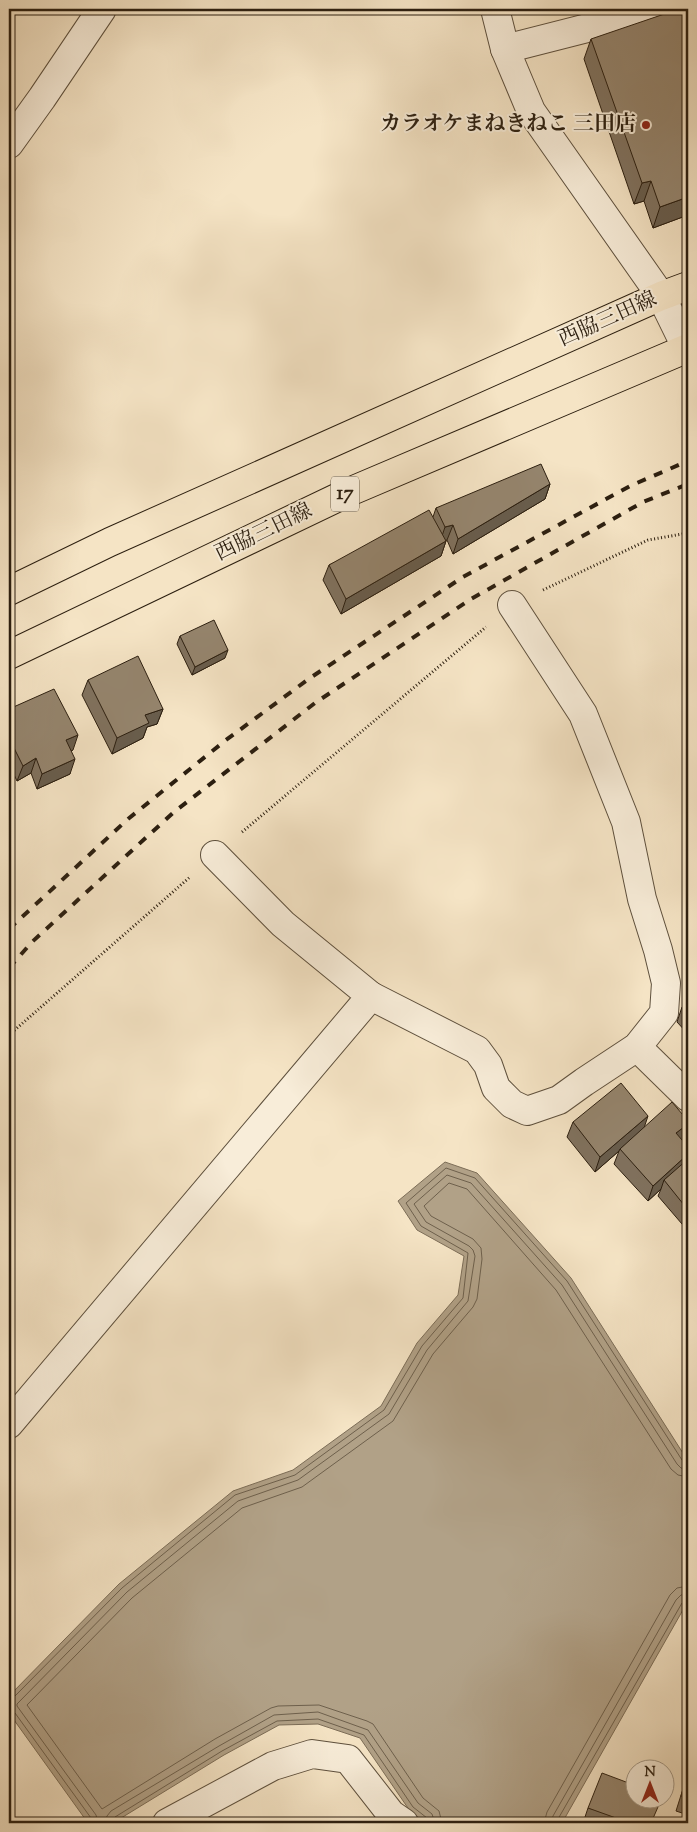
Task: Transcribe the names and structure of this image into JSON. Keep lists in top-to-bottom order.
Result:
{
  "streets": {
    "main road": ["西脇三田線", "17"]
  },
  "places": ["カラオケまねきねこ 三田店"],
  "north": "top"
}
